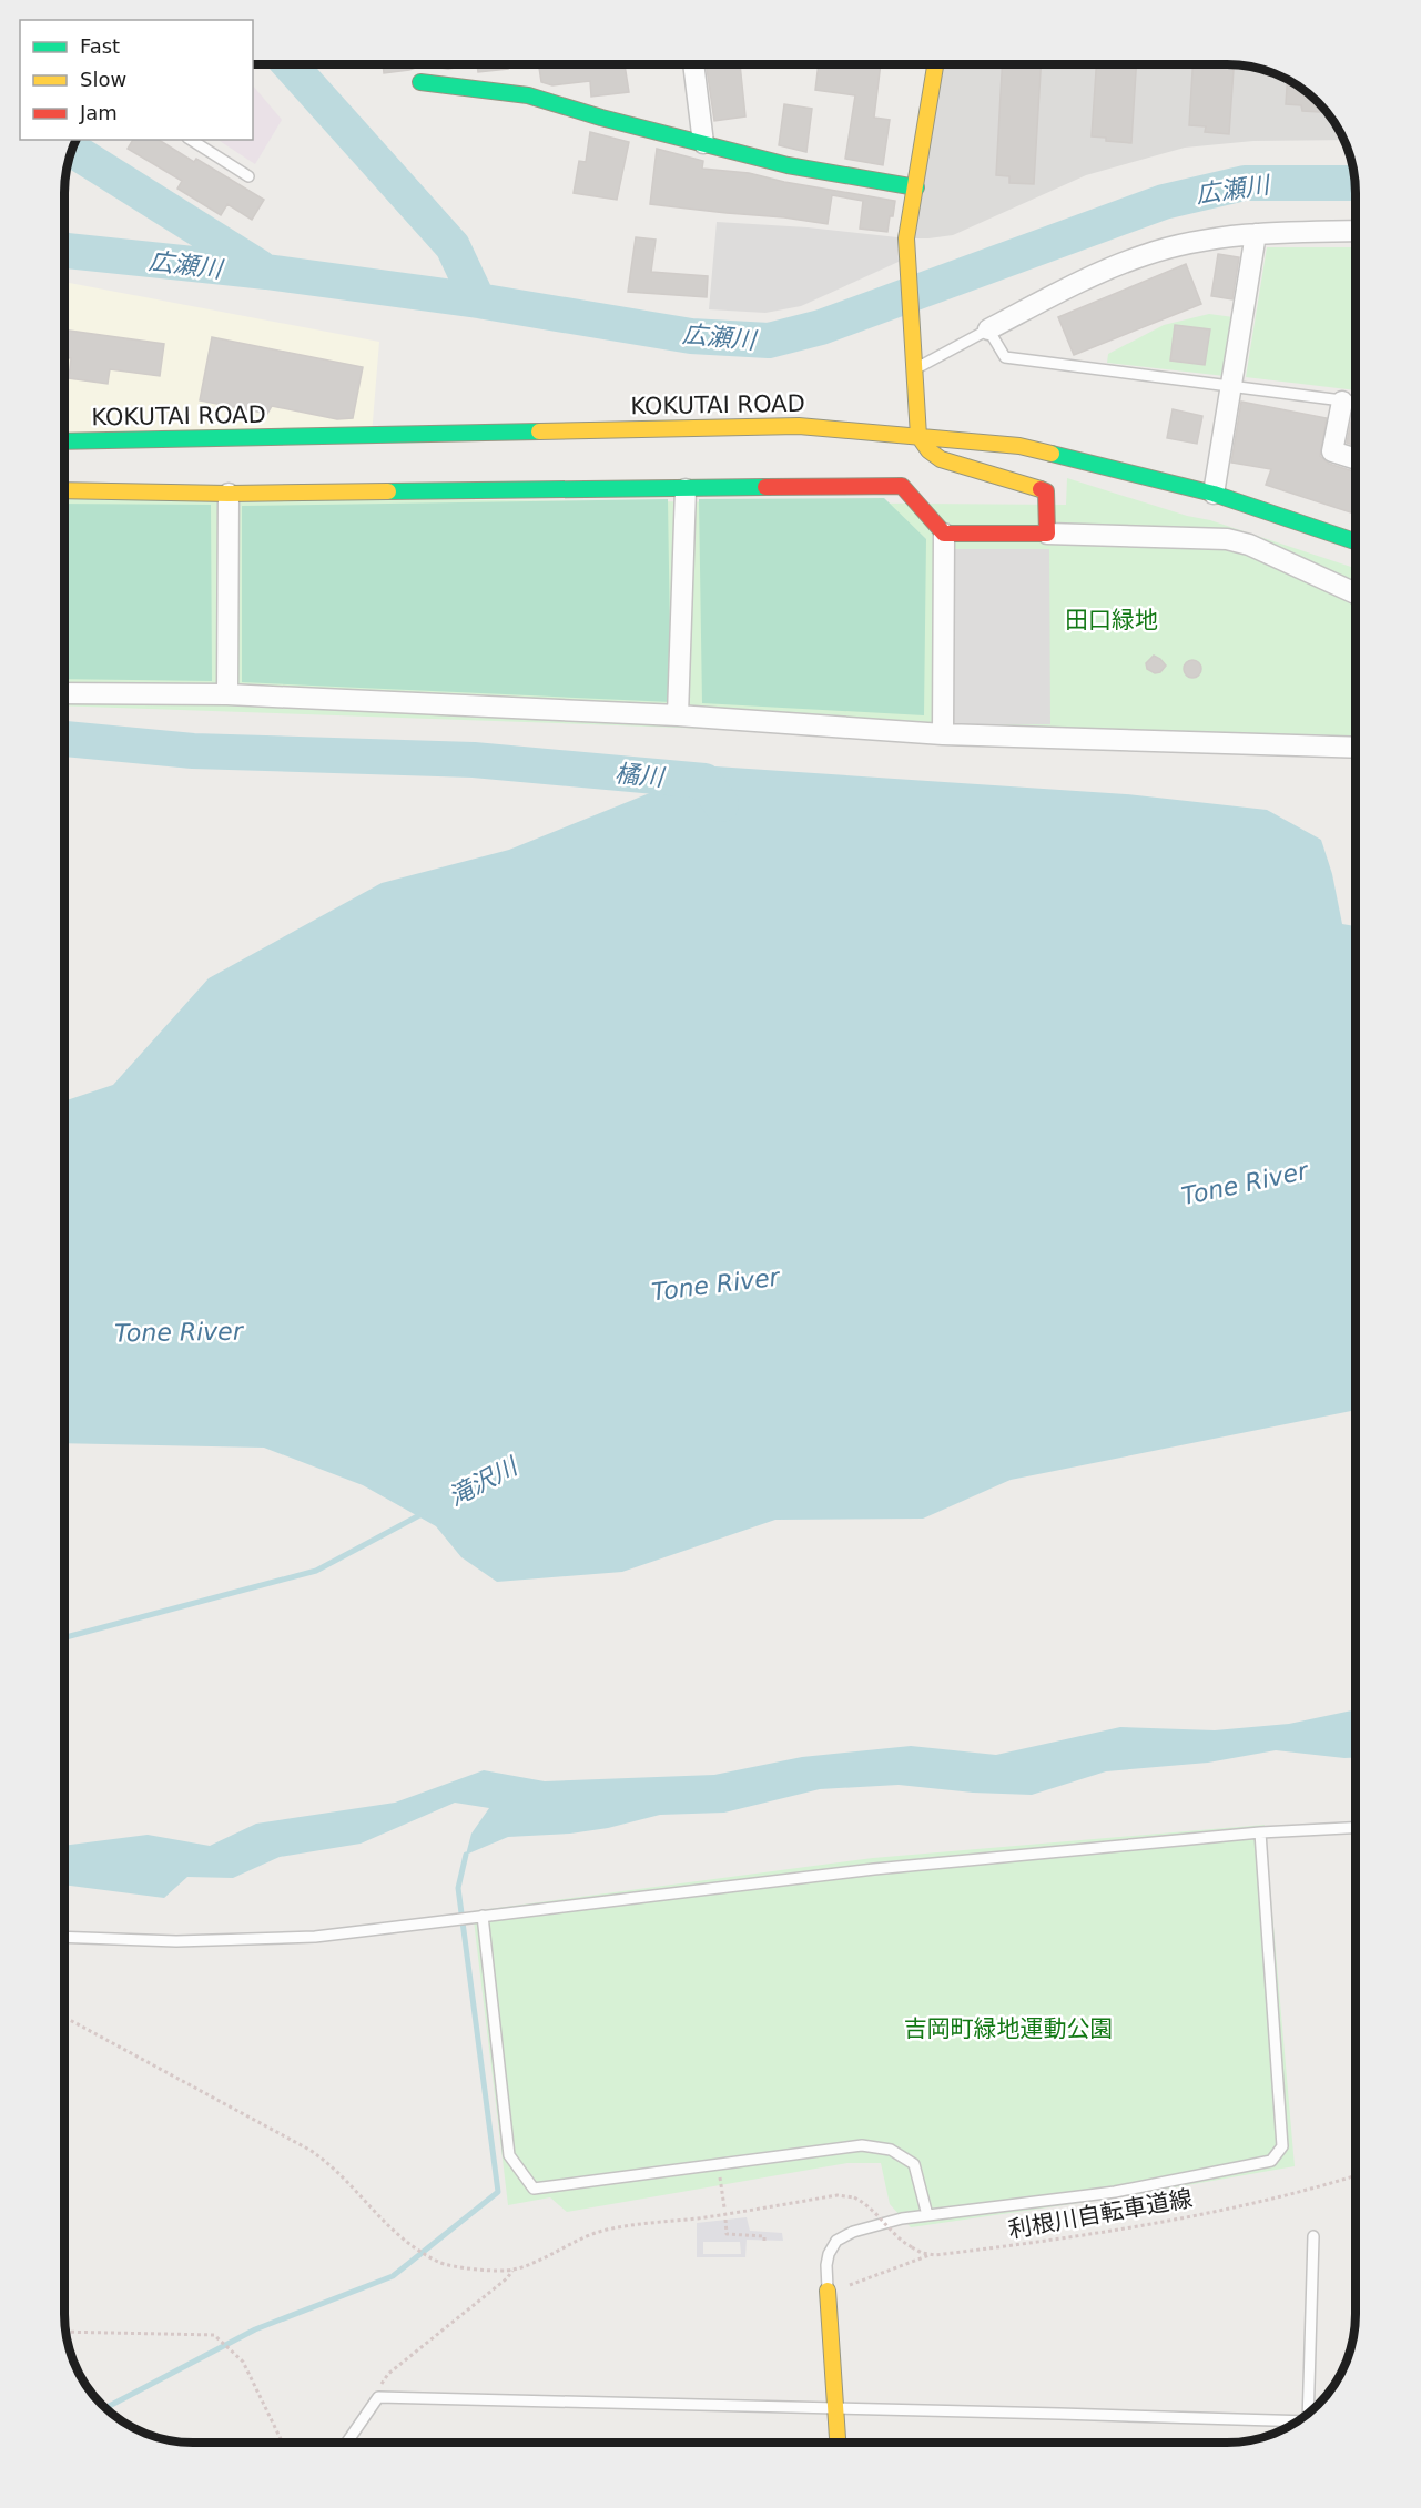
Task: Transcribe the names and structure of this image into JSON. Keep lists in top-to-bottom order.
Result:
{
  "streets": {
    "street": ["KOKUTAI ROAD"],
    "path": ["利根川自転車道線"]
  },
  "water": [
    "広瀬川",
    "橘川",
    "Tone River",
    "滝沢川"
  ],
  "parks": ["田口緑地", "吉岡町緑地運動公園"],
  "legend": ["Fast", "Slow", "Jam"]
}
